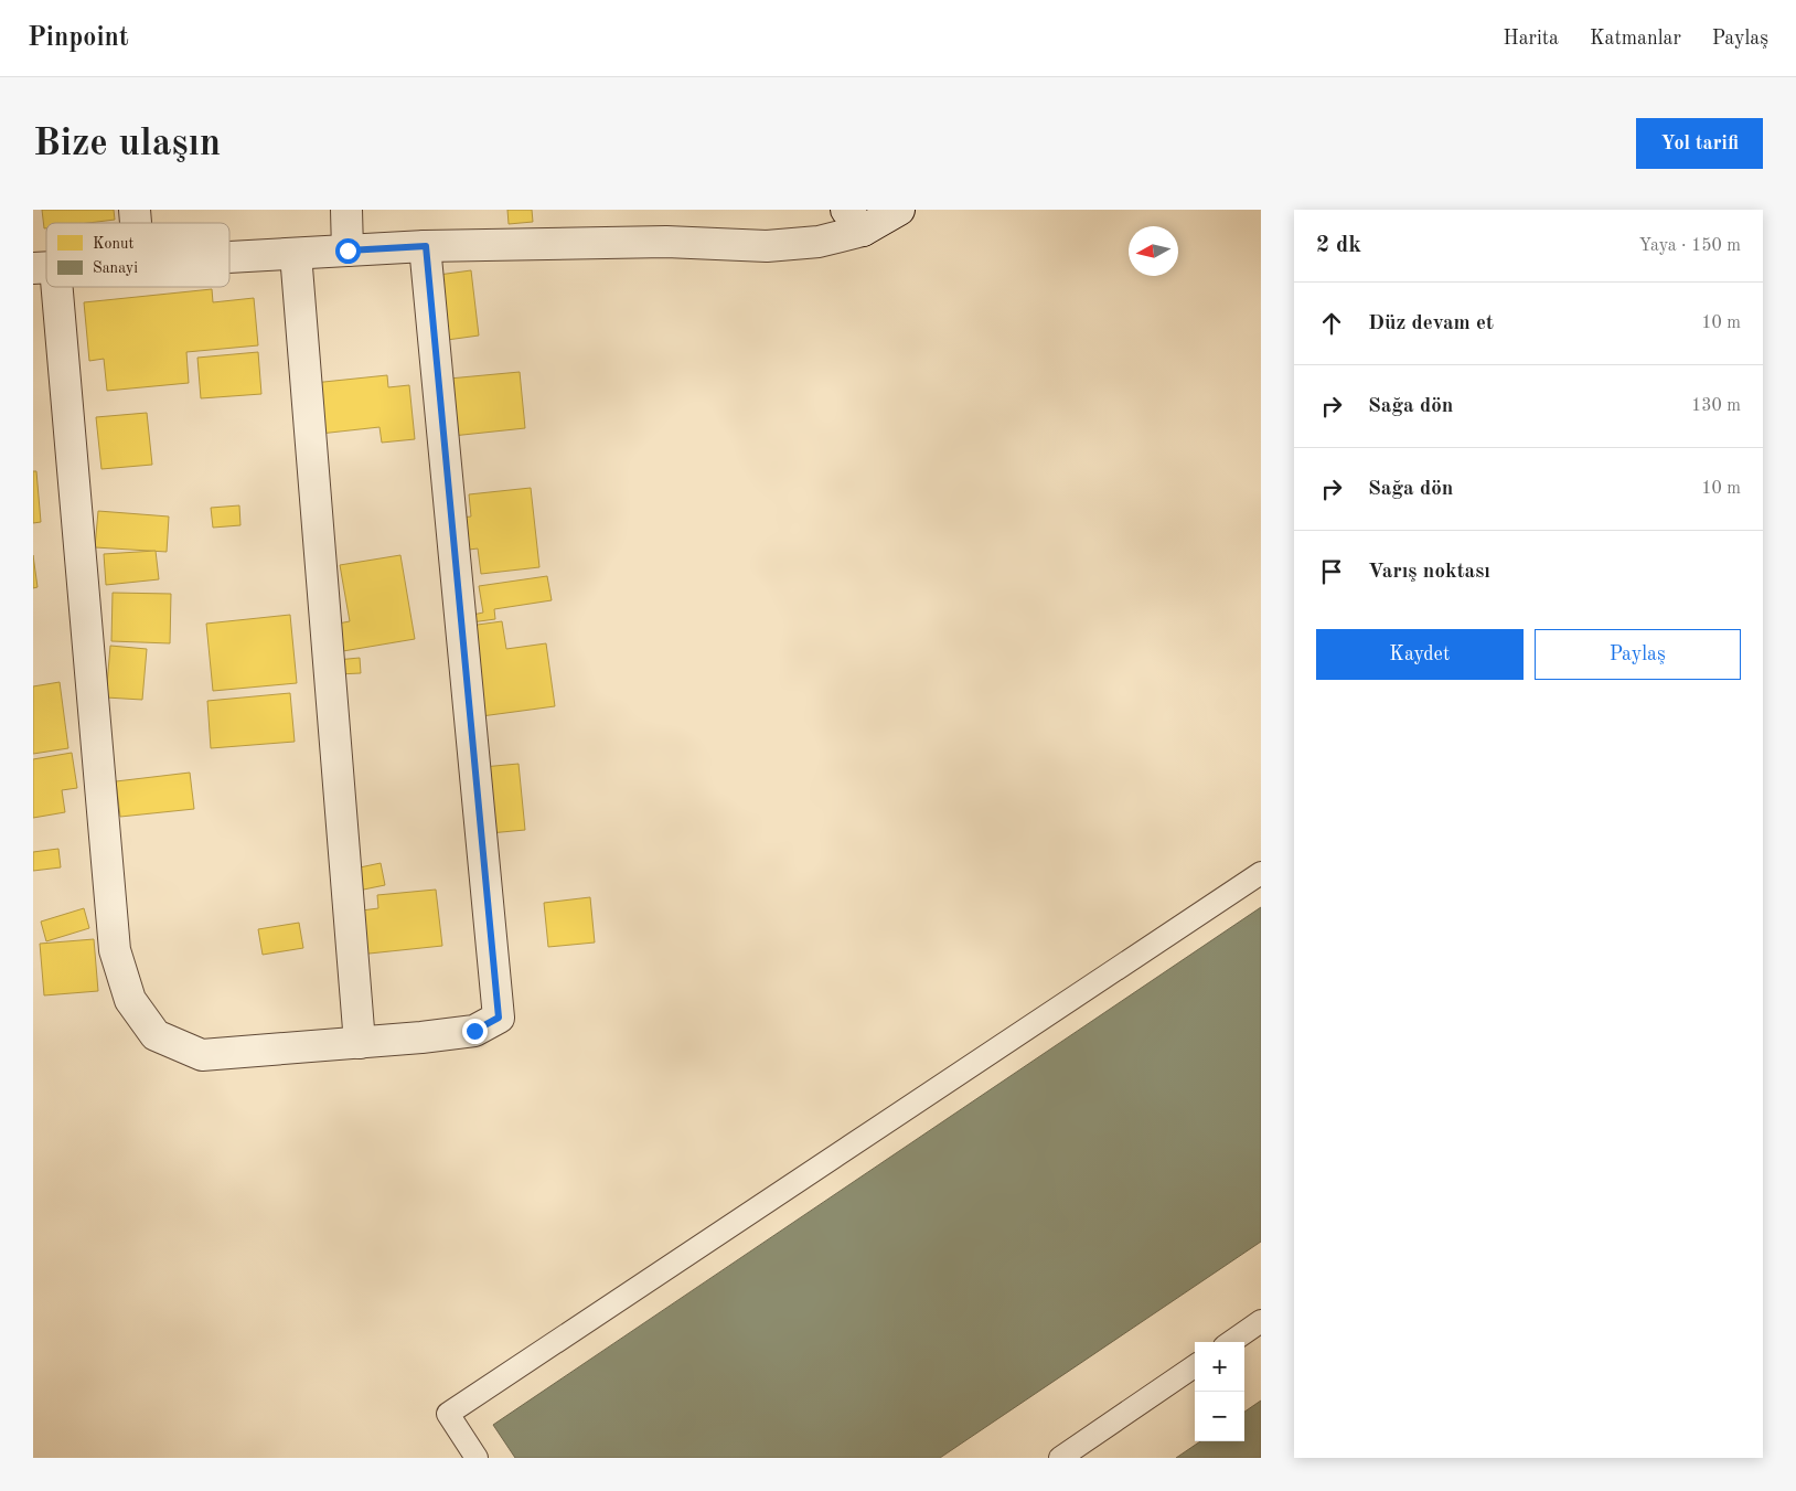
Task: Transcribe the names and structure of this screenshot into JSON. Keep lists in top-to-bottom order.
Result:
{
  "legend": ["Konut", "Sanayi"],
  "north": "left",
  "page": {
    "header": "Pinpoint",
    "nav": ["Harita", "Katmanlar", "Paylaş"],
    "buttons": [
      "Yol tarifi",
      ["Kaydet", "Paylaş"]
    ],
    "title": "Bize ulaşın",
    "heading": ["2 dk", "Yaya · 150 m"],
    "list": [
      ["Düz devam et", "10 m"],
      ["Sağa dön", "130 m"],
      ["Sağa dön", "10 m"],
      "Varış noktası"
    ],
    "map_buttons": ["+", "−"]
  }
}
